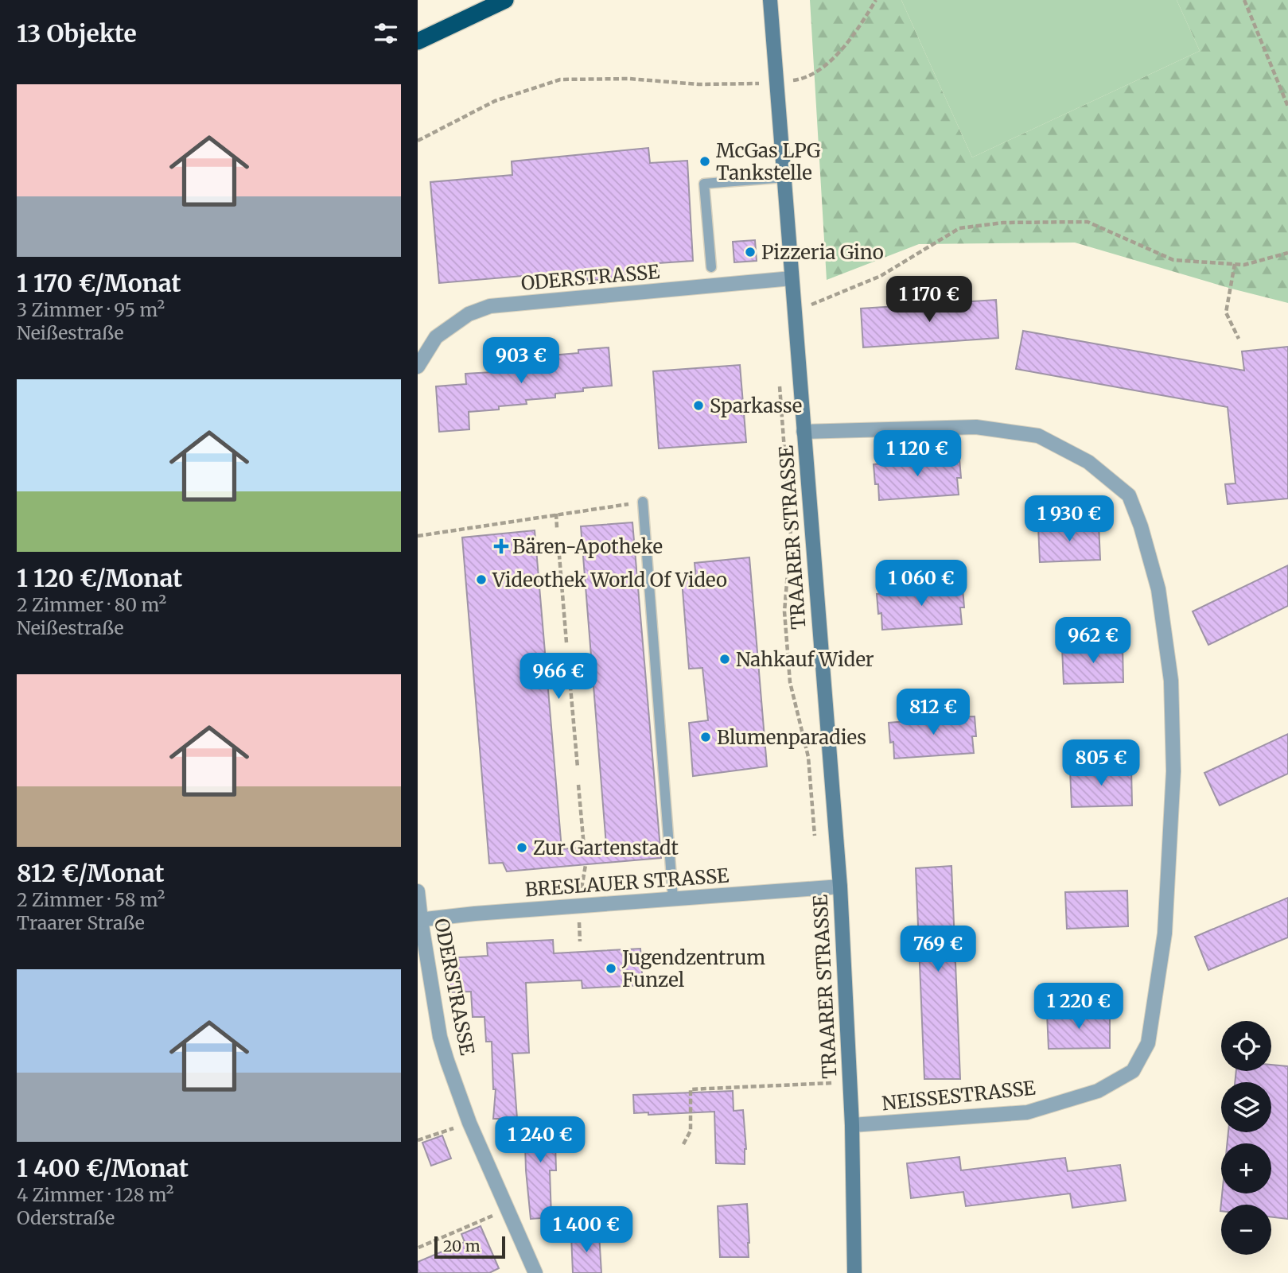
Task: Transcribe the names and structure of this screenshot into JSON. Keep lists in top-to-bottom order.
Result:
{
  "streets": {
    "street": [
      "ODERSTRASSE",
      "TRAARER STRASSE",
      "BRESLAUER STRASSE",
      "NEISSESTRASSE"
    ]
  },
  "crossings": [
    ["ODERSTRASSE", "TRAARER STRASSE"],
    ["ODERSTRASSE", "BRESLAUER STRASSE"],
    ["TRAARER STRASSE", "BRESLAUER STRASSE"],
    ["TRAARER STRASSE", "NEISSESTRASSE"]
  ],
  "places": {
    "other": [
      "McGas LPG Tankstelle",
      "Pizzeria Gino",
      "Sparkasse",
      "Videothek World Of Video",
      "Nahkauf Wider",
      "Blumenparadies",
      "Zur Gartenstadt",
      "Jugendzentrum Funzel"
    ],
    "health": ["Bären-Apotheke"]
  },
  "scale_bar": "20 m",
  "page": {
    "heading": "13 Objekte",
    "list": [
      {
        "name": "1 170 €/Monat",
        "note": "3 Zimmer · 95 m² · Neißestraße"
      },
      {
        "name": "1 120 €/Monat",
        "note": "2 Zimmer · 80 m² · Neißestraße"
      },
      {
        "name": "812 €/Monat",
        "note": "2 Zimmer · 58 m² · Traarer Straße"
      },
      {
        "name": "1 400 €/Monat",
        "note": "4 Zimmer · 128 m² · Oderstraße"
      }
    ],
    "price": [
      "1 170 €",
      "903 €",
      "1 120 €",
      "1 930 €",
      "1 060 €",
      "962 €",
      "966 €",
      "812 €",
      "805 €",
      "769 €",
      "1 220 €",
      "1 240 €",
      "1 400 €"
    ],
    "map_buttons": ["+", "−"],
    "scale": "20 m"
  }
}
